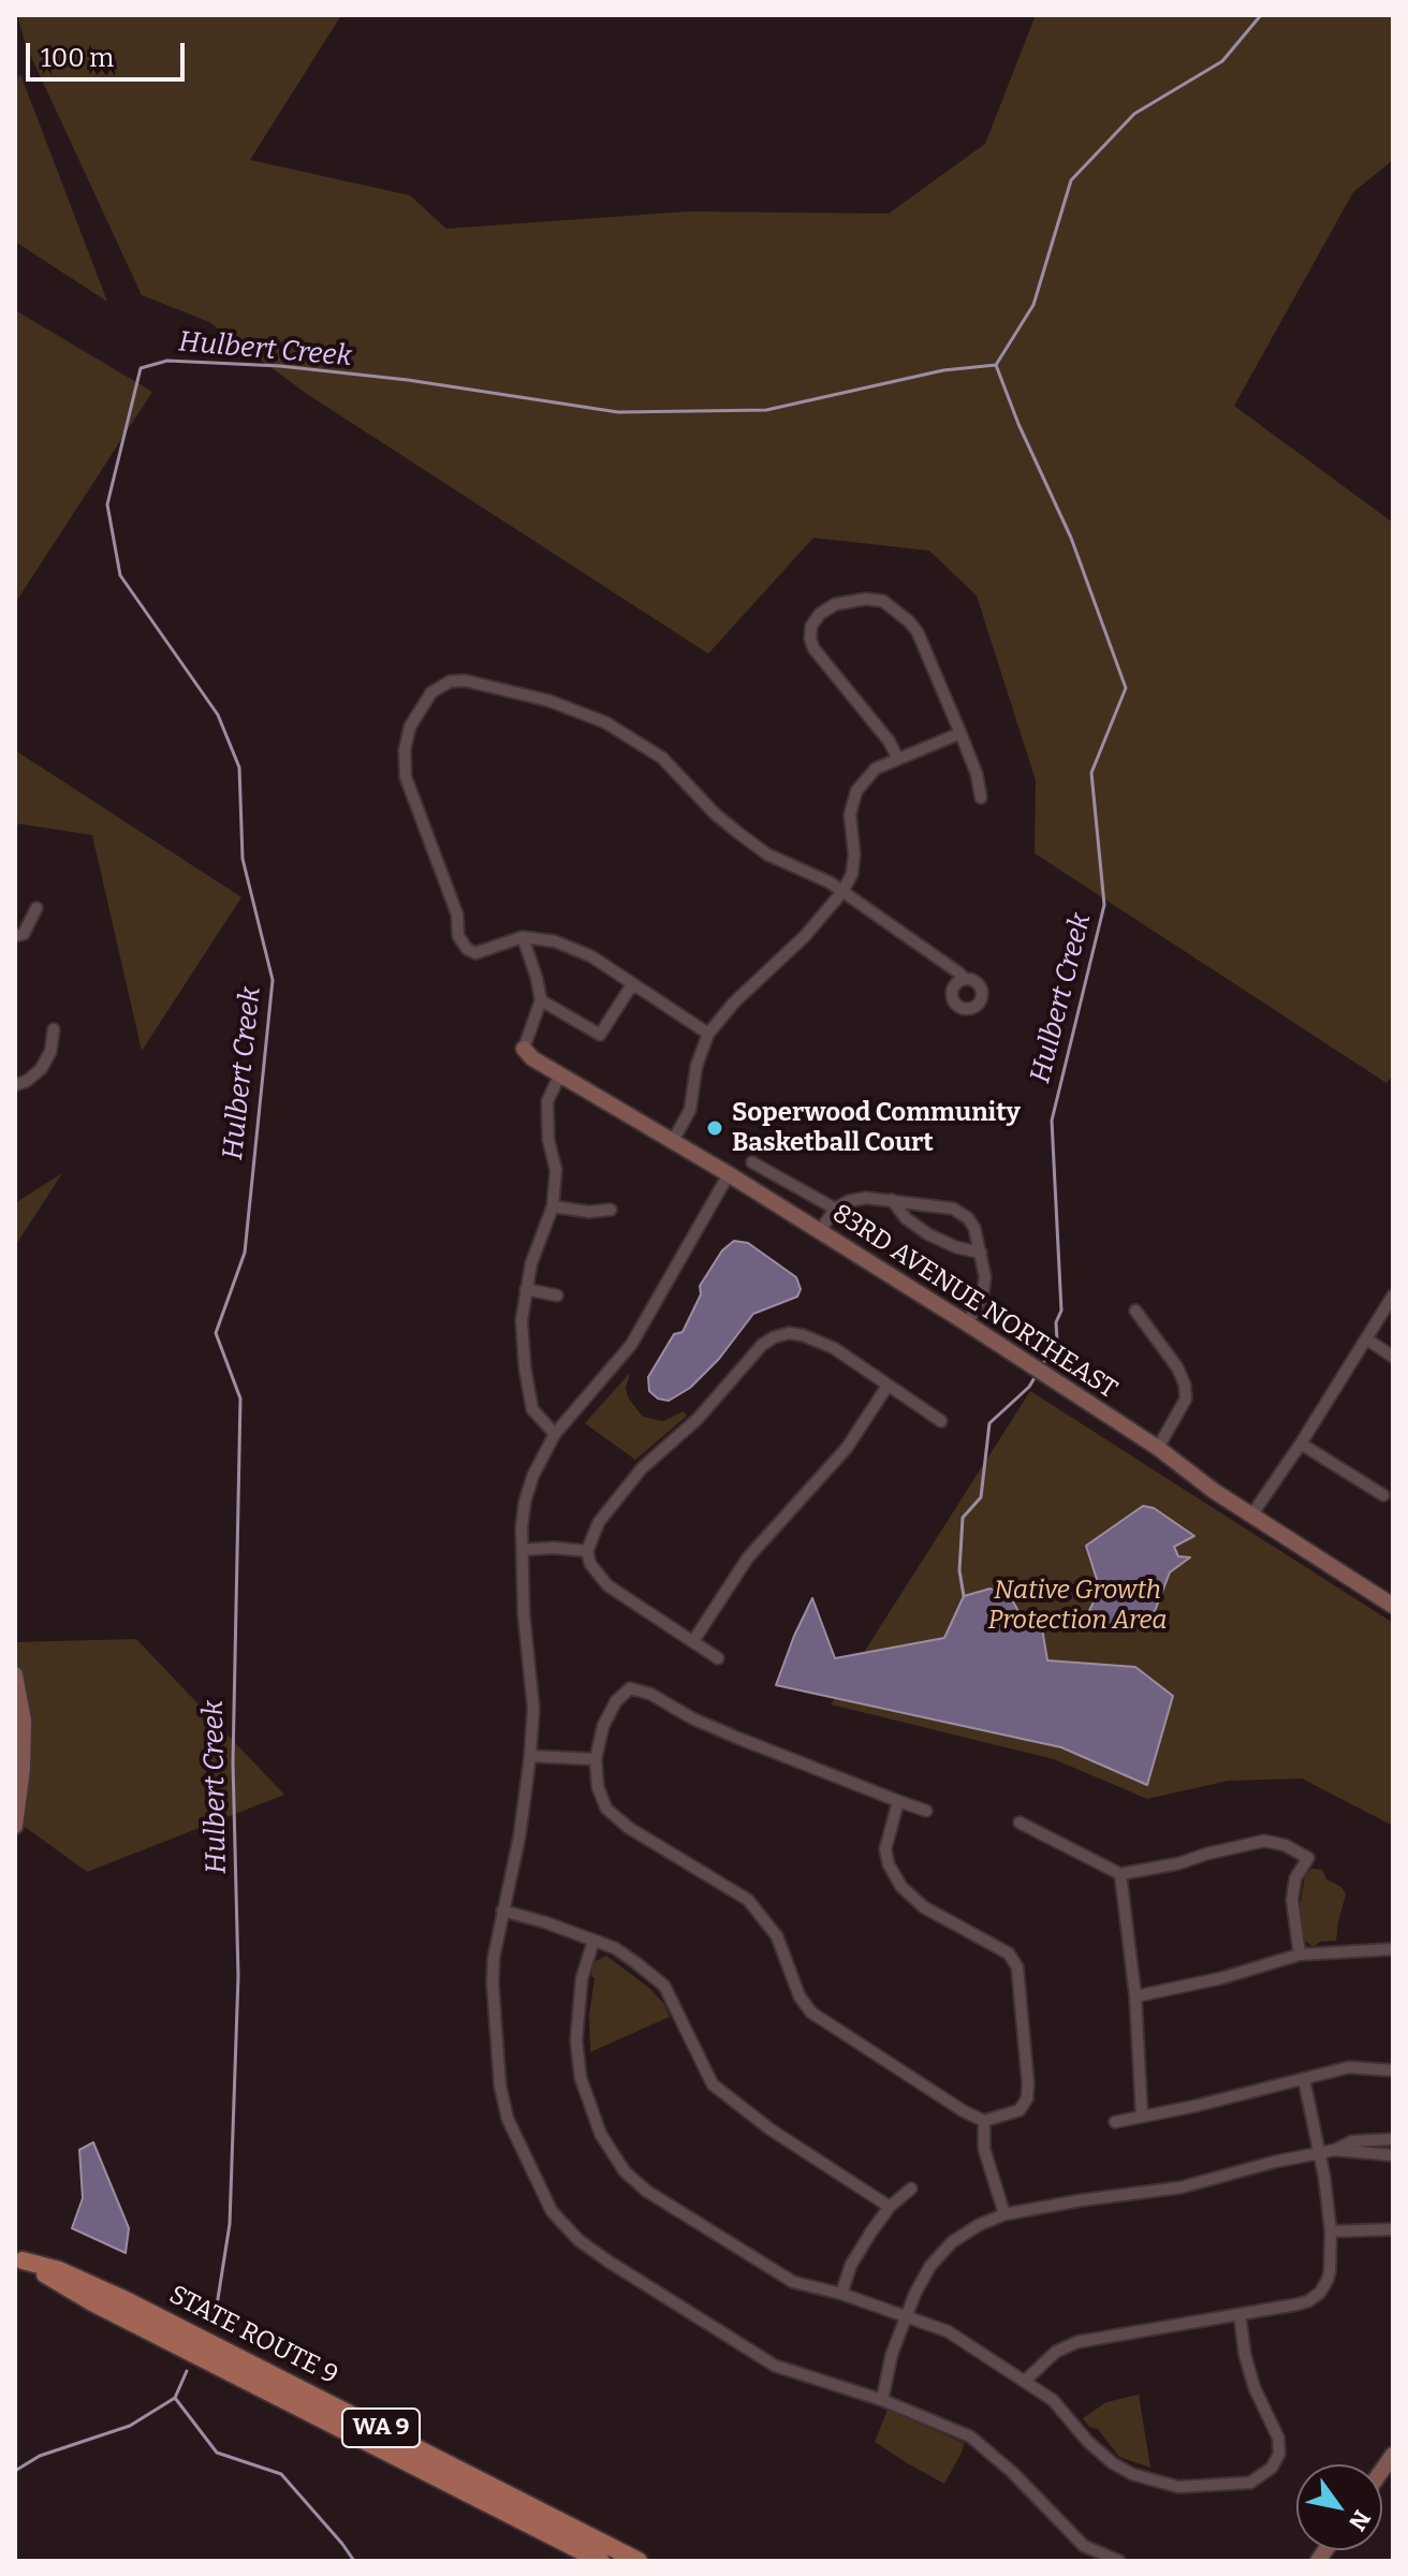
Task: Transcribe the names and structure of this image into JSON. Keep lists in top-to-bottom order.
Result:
{
  "streets": {
    "main road": ["STATE ROUTE 9", "WA 9"],
    "street": ["83RD AVENUE NORTHEAST"]
  },
  "water": ["Hulbert Creek"],
  "parks": ["Native Growth Protection Area"],
  "places": ["Soperwood Community Basketball Court"],
  "scale_bar": "100 m",
  "north": "bottom right"
}
